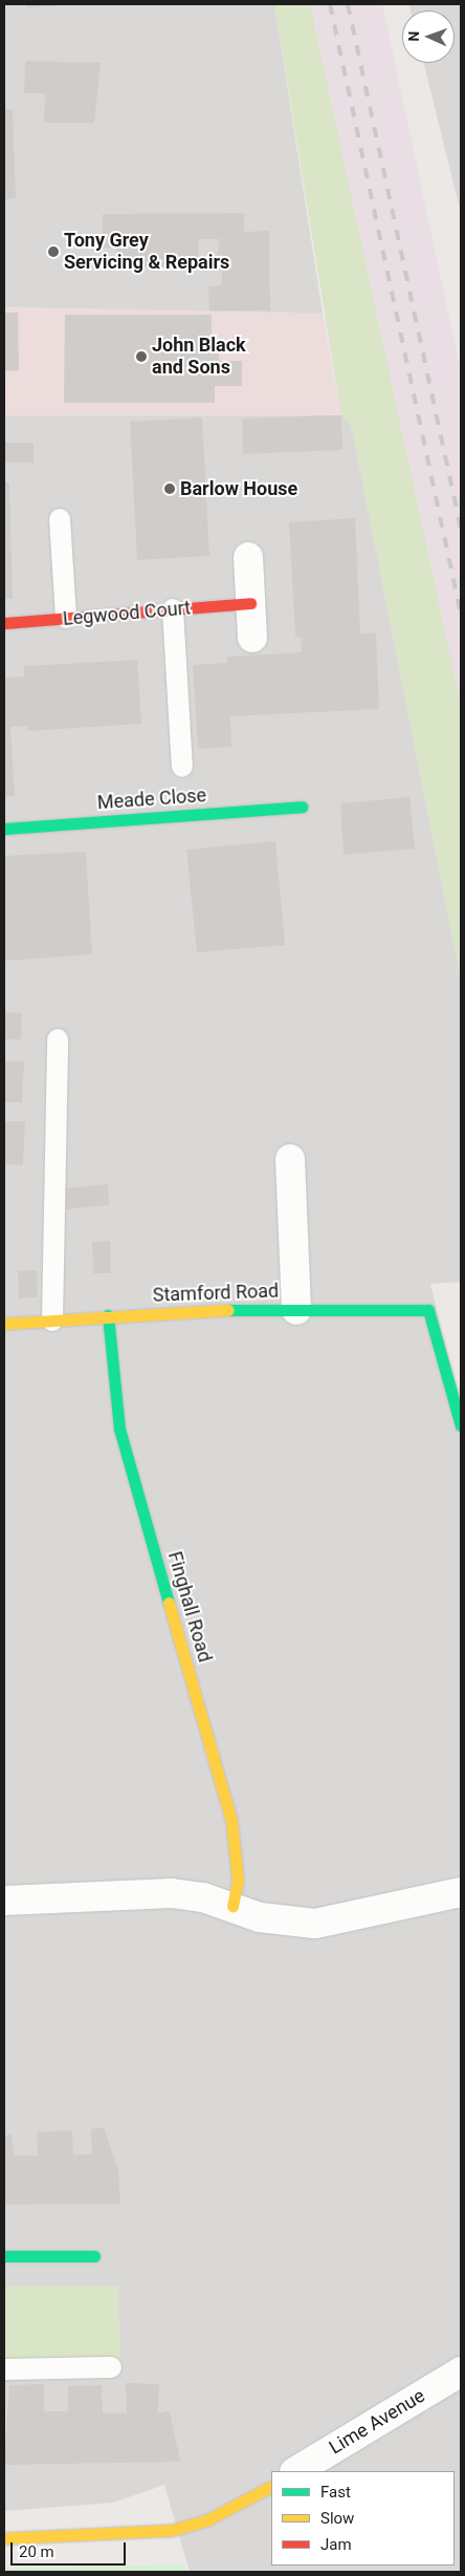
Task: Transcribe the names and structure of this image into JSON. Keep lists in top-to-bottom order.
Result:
{
  "streets": {
    "street": [
      "Legwood Court",
      "Meade Close",
      "Stamford Road",
      "Finghall Road",
      "Lime Avenue"
    ]
  },
  "crossings": [
    ["Stamford Road", "Finghall Road"]
  ],
  "places": ["Tony Grey Servicing & Repairs", "John Black and Sons", "Barlow House"],
  "legend": ["Fast", "Slow", "Jam"],
  "scale_bar": "20 m",
  "north": "left"
}
